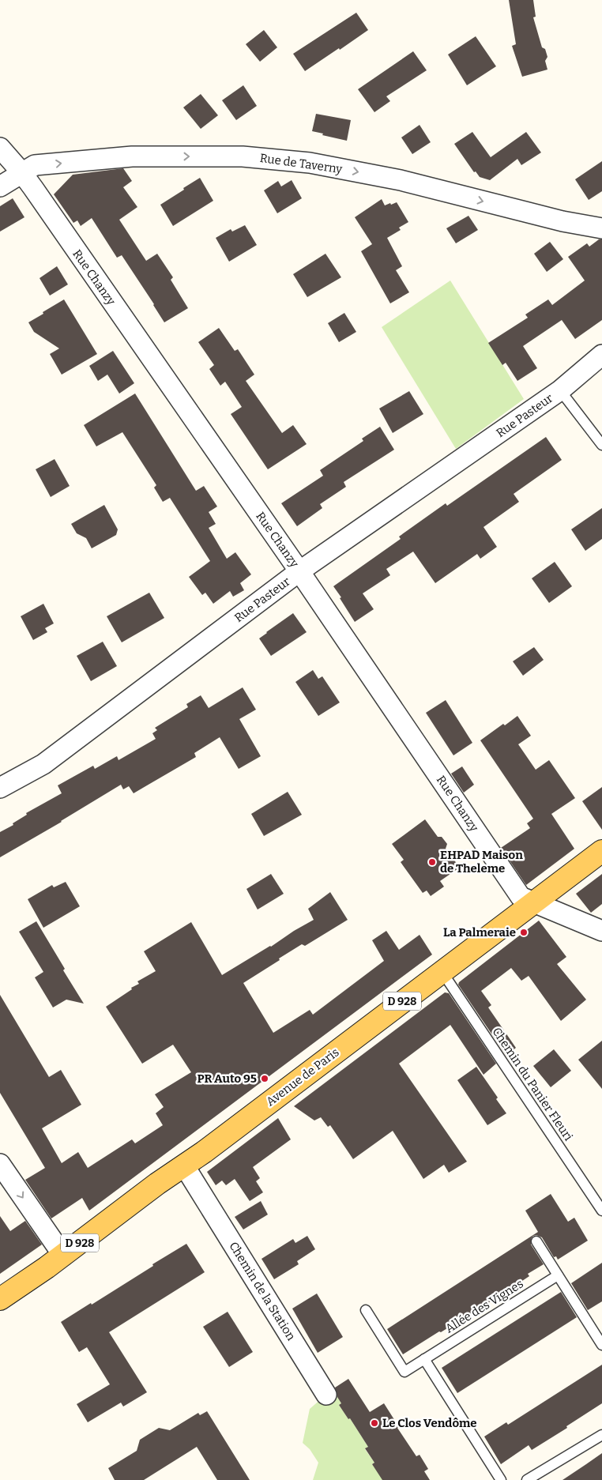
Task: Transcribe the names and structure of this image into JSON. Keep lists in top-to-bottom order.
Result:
{
  "streets": {
    "main road": ["D 928", "Avenue de Paris"],
    "street": [
      "Rue de Taverny",
      "Rue Chanzy",
      "Rue Pasteur",
      "Chemin de la Station"
    ],
    "lane": ["Chemin du Panier Fleuri", "Allée des Vignes"]
  },
  "crossings": [
    ["Rue de Taverny", "Rue Chanzy"],
    ["Rue Chanzy", "Rue Pasteur"],
    ["Rue Chanzy", "Avenue de Paris"],
    ["Avenue de Paris", "Chemin du Panier Fleuri"],
    ["Avenue de Paris", "Chemin de la Station"]
  ],
  "one_way": ["Rue de Taverny"],
  "places": [
    "EHPAD Maison de Theleme",
    "La Palmeraie",
    "PR Auto 95",
    "Le Clos Vendôme"
  ]
}
